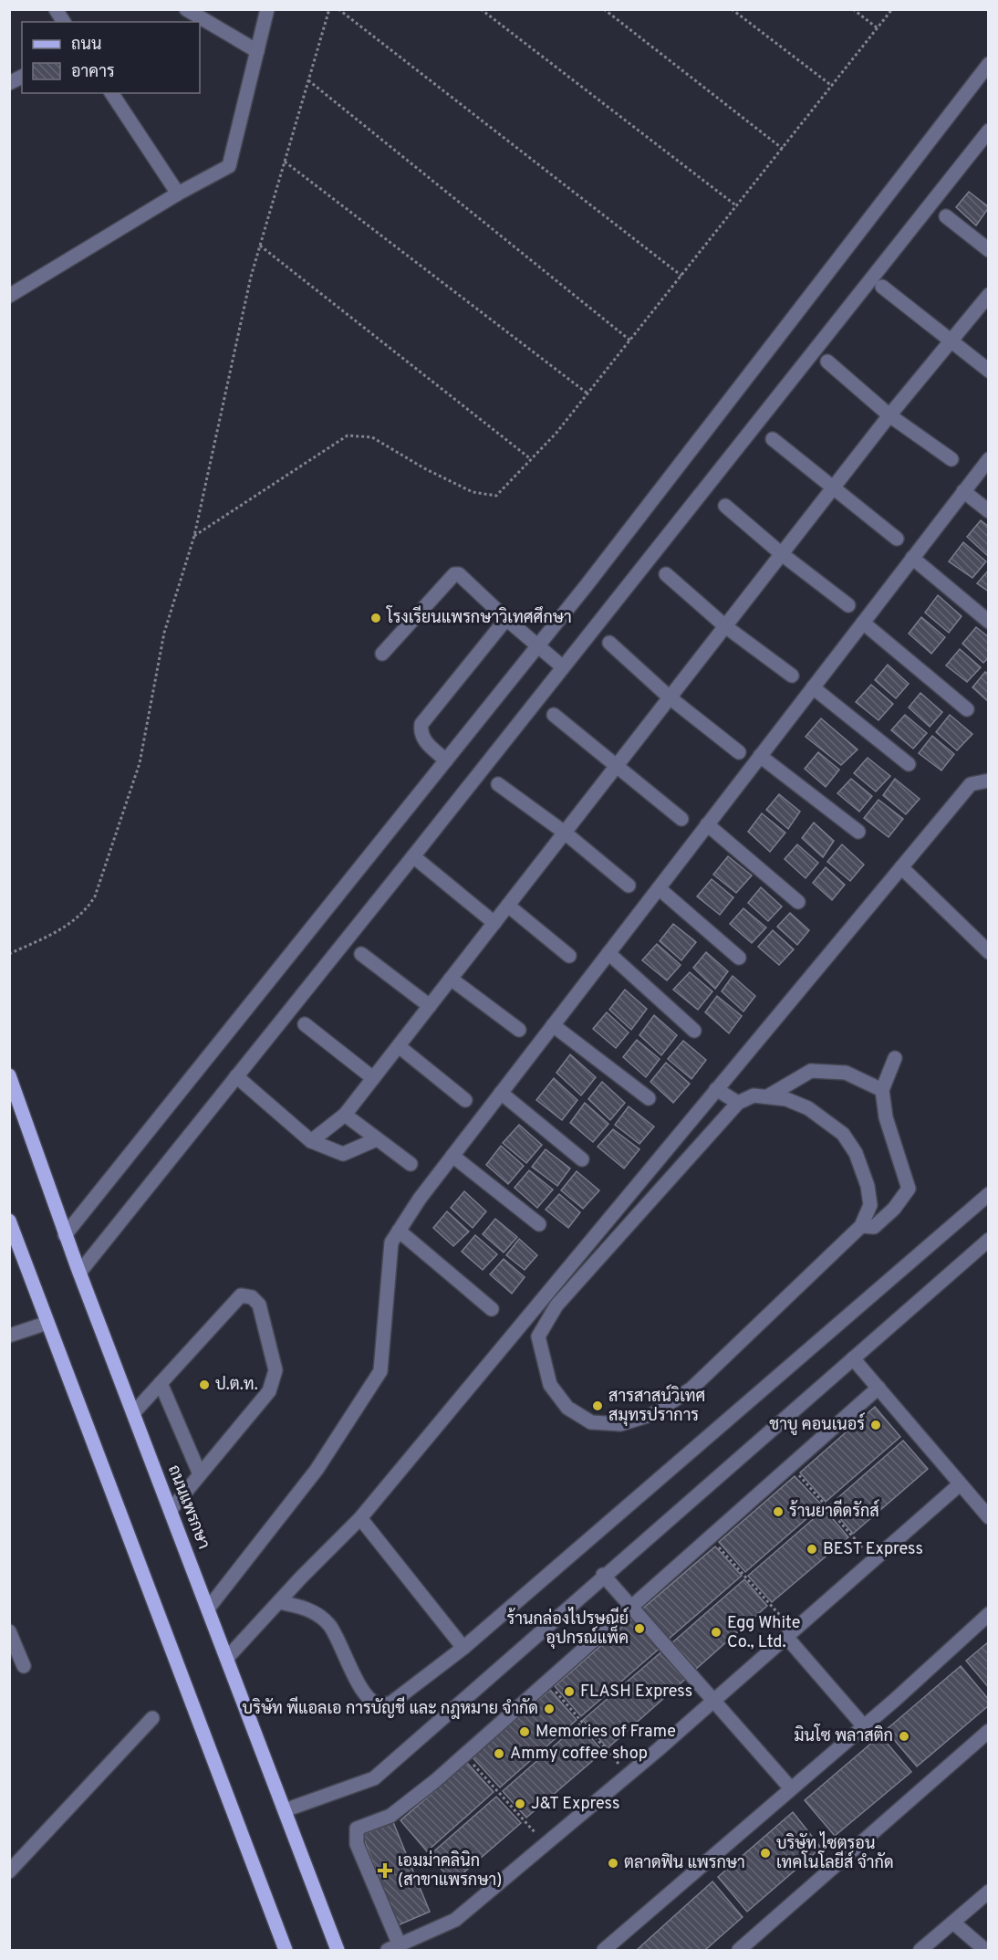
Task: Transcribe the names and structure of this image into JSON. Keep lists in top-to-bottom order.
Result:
{
  "streets": {
    "main road": ["ถนนแพรกษา"]
  },
  "places": {
    "other": [
      "โรงเรียนแพรกษาวิเทศศึกษา",
      "ป.ต.ท.",
      "สารสาสน์วิเทศ สมุทรปราการ",
      "ชาบู คอนเนอร์",
      "ร้านยาดีดรักส์",
      "BEST Express",
      "ร้านกล่องไปรษณีย์ อุปกรณ์แพ็ค",
      "Egg White Co., Ltd.",
      "FLASH Express",
      "บริษัท พีแอลเอ การบัญชี และ กฎหมาย จำกัด",
      "Memories of Frame",
      "มินโซ พลาสติก",
      "Ammy coffee shop",
      "J&T Express",
      "บริษัท ไซตรอน เทคโนโลยีส์ จำกัด",
      "ตลาดฟิน แพรกษา"
    ],
    "health": ["เอมม่าคลินิก (สาขาแพรกษา)"]
  },
  "legend": ["ถนน", "อาคาร"]
}
